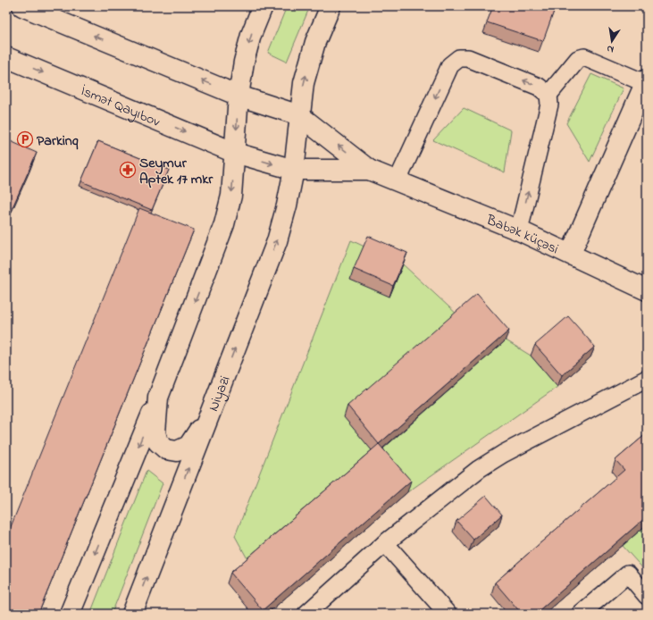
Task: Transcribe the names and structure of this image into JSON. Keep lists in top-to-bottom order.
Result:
{
  "streets": {
    "main road": ["İsmət Qayıbov", "Babək küçəsi", "Niyazi"]
  },
  "crossings": [
    ["İsmət Qayıbov", "Babək küçəsi"],
    ["İsmət Qayıbov", "Niyazi"]
  ],
  "places": {
    "parking": ["Parkinq"],
    "pharmacy": ["Seymur Aptek 17 mkr"]
  },
  "north": "bottom"
}
